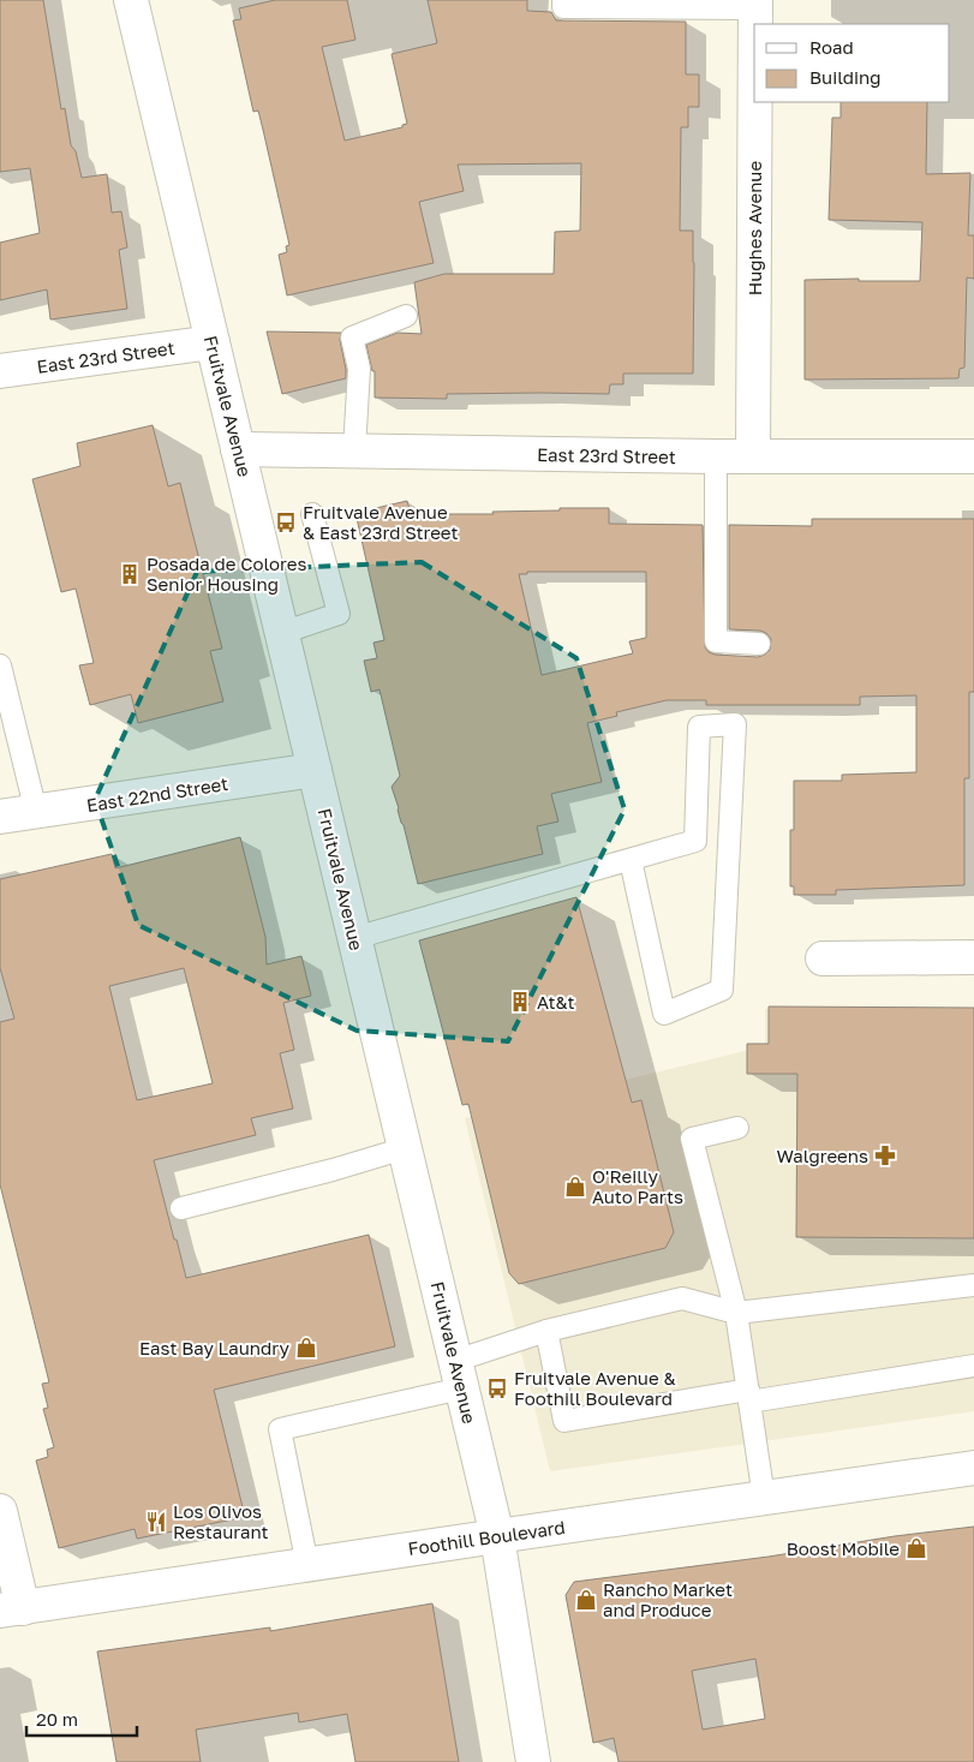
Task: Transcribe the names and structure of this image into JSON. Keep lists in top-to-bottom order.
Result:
{
  "streets": {
    "main road": [
      "Hughes Avenue",
      "East 23rd Street",
      "Fruitvale Avenue",
      "East 22nd Street",
      "Foothill Boulevard"
    ]
  },
  "crossings": [
    ["Hughes Avenue", "East 23rd Street"],
    ["East 23rd Street", "Fruitvale Avenue"],
    ["Fruitvale Avenue", "East 22nd Street"],
    ["Fruitvale Avenue", "Foothill Boulevard"]
  ],
  "places": {
    "bus stop": ["Fruitvale Avenue & East 23rd Street", "Fruitvale Avenue & Foothill Boulevard"],
    "building": ["Posada de Colores Senior Housing", "At&t"],
    "pharmacy": ["Walgreens"],
    "shop": [
      "O'Reilly Auto Parts",
      "East Bay Laundry",
      "Boost Mobile",
      "Rancho Market and Produce"
    ],
    "restaurant": ["Los Olivos Restaurant"]
  },
  "legend": ["Road", "Building"],
  "scale_bar": "20 m"
}
